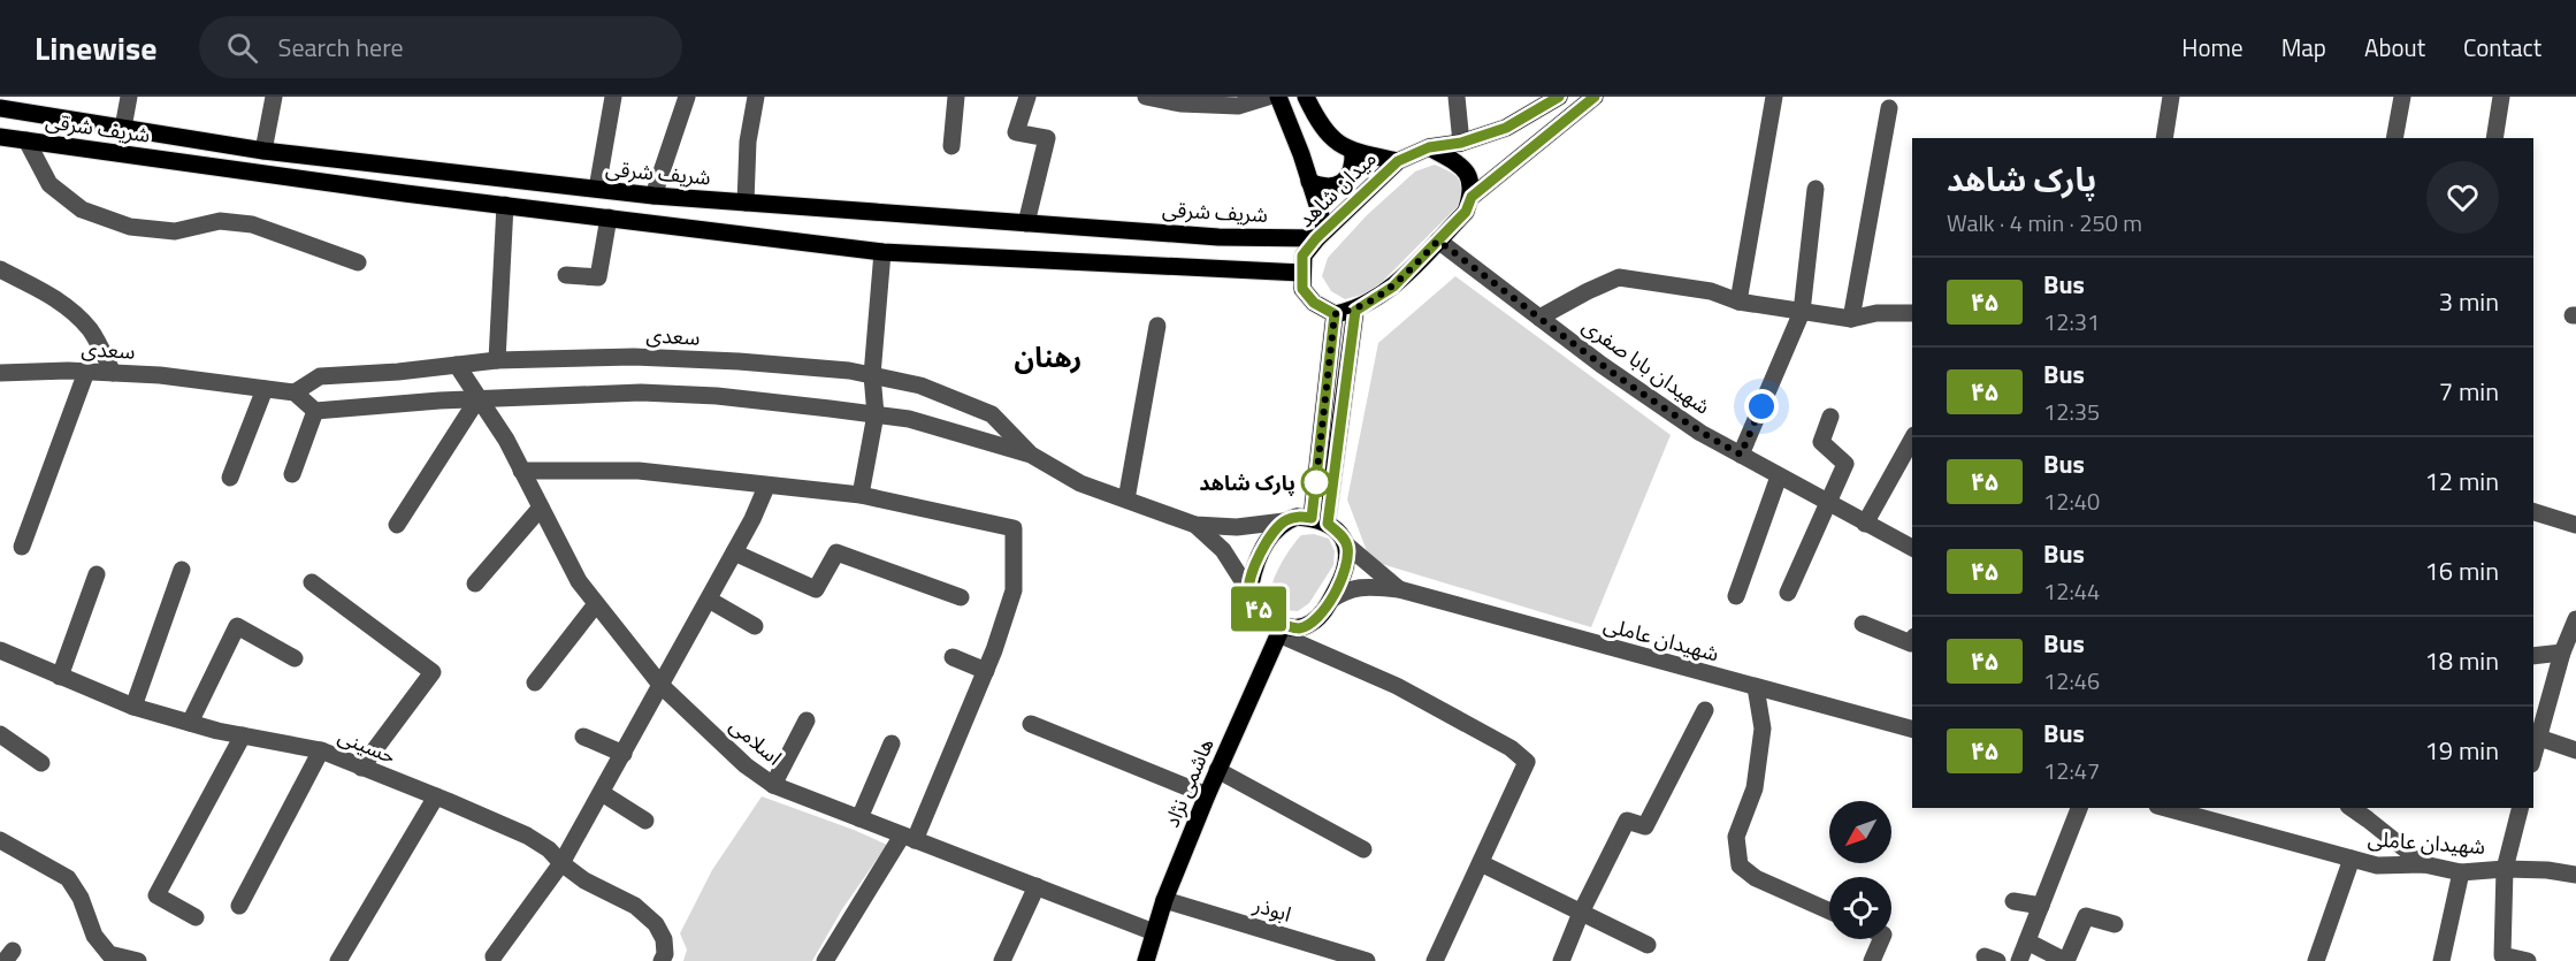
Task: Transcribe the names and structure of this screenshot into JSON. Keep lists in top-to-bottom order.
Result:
{
  "streets": {
    "main road": ["شریف شرقی", "میدان شاهد", "هاشمی نژاد"],
    "street": [
      "سعدی",
      "شهیدان بابا صفری",
      "شهیدان عاملی",
      "اسلامی",
      "حسینی",
      "ابوذر"
    ]
  },
  "crossings": [
    ["شریف شرقی", "میدان شاهد"],
    ["سعدی", "اسلامی"],
    ["شهیدان عاملی", "هاشمی نژاد"],
    ["اسلامی", "هاشمی نژاد"],
    ["هاشمی نژاد", "ابوذر"]
  ],
  "districts": ["رهنان"],
  "places": ["پارک شاهد"],
  "lines": ["bus line ۴۵"],
  "north": "bottom left",
  "page": {
    "header": "Linewise",
    "search": "Search here",
    "nav": [
      "Home",
      "Map",
      "About",
      "Contact"
    ],
    "on_map": "۴۵",
    "heading": ["پارک شاهد", "Walk · 4 min · 250 m"],
    "list": [
      {
        "mark": "۴۵",
        "name": "Bus",
        "note": "12:31",
        "value": "3 min"
      },
      {
        "mark": "۴۵",
        "name": "Bus",
        "note": "12:35",
        "value": "7 min"
      },
      {
        "mark": "۴۵",
        "name": "Bus",
        "note": "12:40",
        "value": "12 min"
      },
      {
        "mark": "۴۵",
        "name": "Bus",
        "note": "12:44",
        "value": "16 min"
      },
      {
        "mark": "۴۵",
        "name": "Bus",
        "note": "12:46",
        "value": "18 min"
      },
      {
        "mark": "۴۵",
        "name": "Bus",
        "note": "12:47",
        "value": "19 min"
      }
    ]
  }
}
